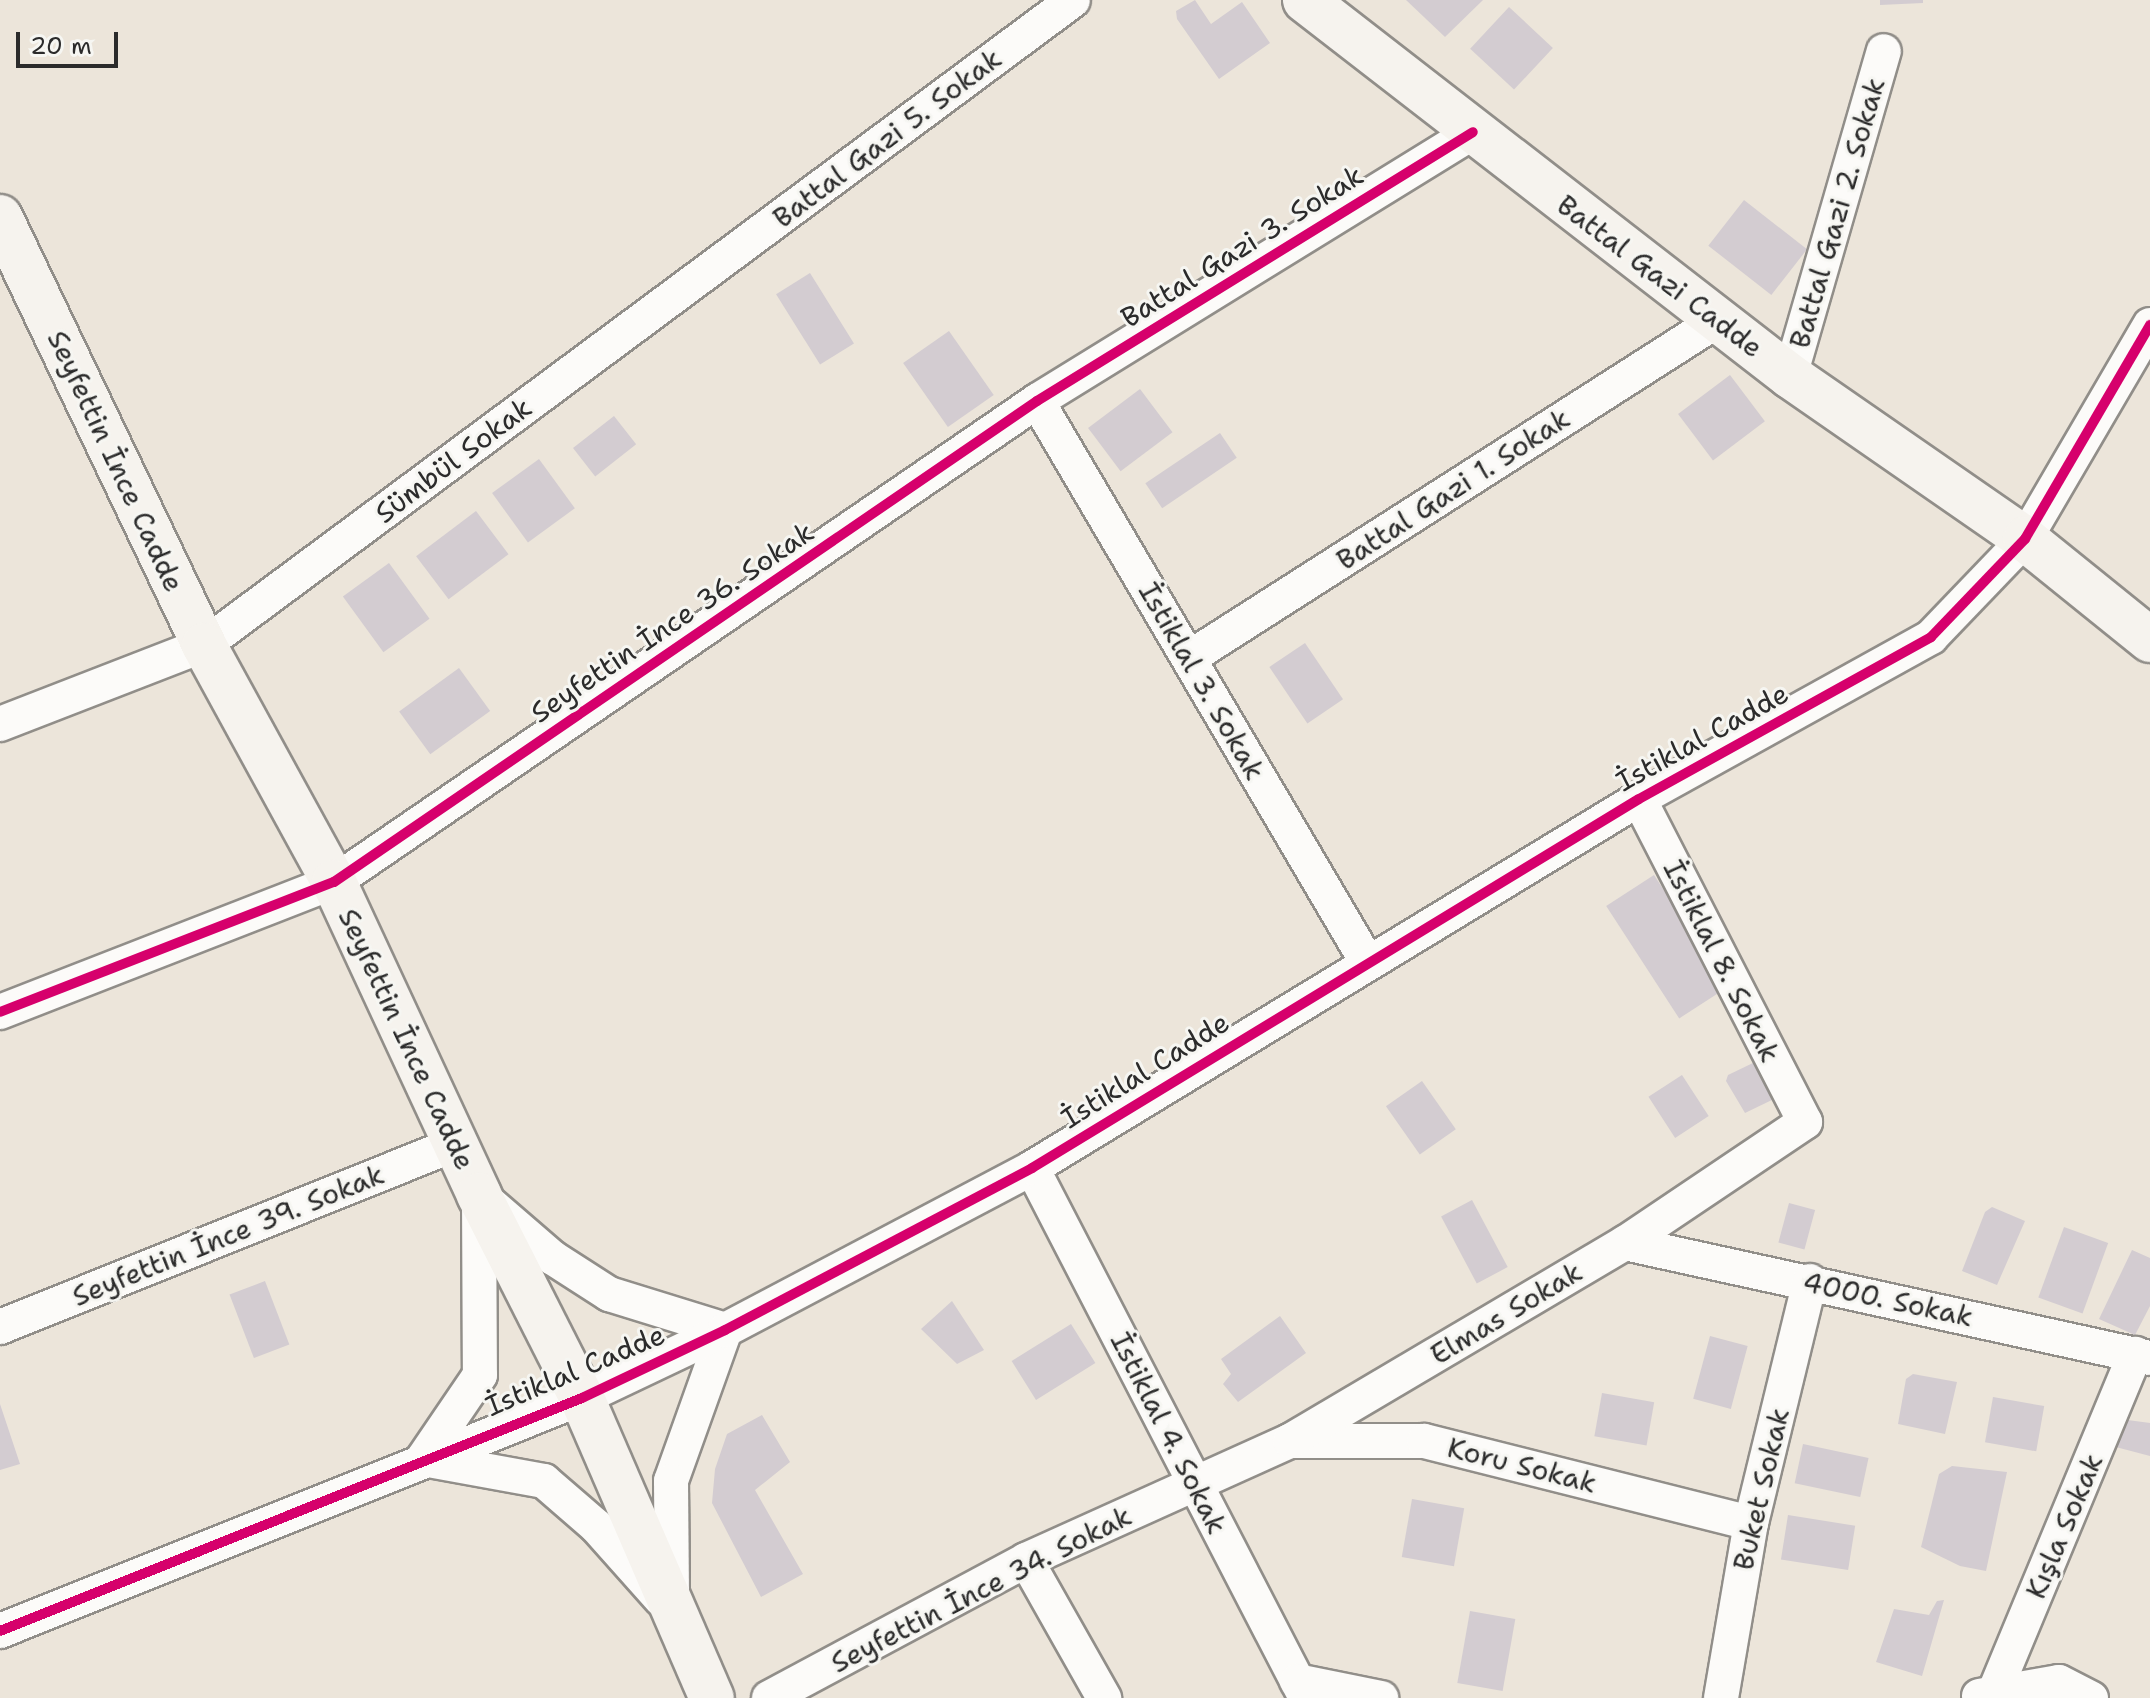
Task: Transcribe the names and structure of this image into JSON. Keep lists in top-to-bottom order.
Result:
{
  "streets": {
    "main road": ["Battal Gazi Cadde", "Seyfettin İnce Cadde"],
    "street": [
      "Battal Gazi 5. Sokak",
      "Battal Gazi 2. Sokak",
      "Battal Gazi 3. Sokak",
      "Sümbül Sokak",
      "Battal Gazi 1. Sokak",
      "Seyfettin İnce 36. Sokak",
      "İstiklal 3. Sokak",
      "İstiklal Cadde",
      "İstiklal 8. Sokak",
      "Seyfettin İnce 39. Sokak",
      "4000. Sokak",
      "Elmas Sokak",
      "İstiklal 4. Sokak",
      "Koru Sokak",
      "Buket Sokak",
      "Kışla Sokak",
      "Seyfettin İnce 34. Sokak"
    ]
  },
  "crossings": [
    ["Battal Gazi 5. Sokak", "Sümbül Sokak"],
    ["Battal Gazi 2. Sokak", "Battal Gazi Cadde"],
    ["Battal Gazi 3. Sokak", "Battal Gazi Cadde"],
    ["Battal Gazi 3. Sokak", "Seyfettin İnce 36. Sokak"],
    ["Battal Gazi 3. Sokak", "İstiklal 3. Sokak"],
    ["Battal Gazi Cadde", "Battal Gazi 1. Sokak"],
    ["Battal Gazi Cadde", "İstiklal Cadde"],
    ["Sümbül Sokak", "Seyfettin İnce Cadde"],
    ["Seyfettin İnce Cadde", "Seyfettin İnce 36. Sokak"],
    ["Seyfettin İnce Cadde", "İstiklal Cadde"],
    ["Seyfettin İnce Cadde", "Seyfettin İnce 39. Sokak"],
    ["Battal Gazi 1. Sokak", "İstiklal 3. Sokak"],
    ["Seyfettin İnce 36. Sokak", "İstiklal 3. Sokak"],
    ["İstiklal 3. Sokak", "İstiklal Cadde"],
    ["İstiklal Cadde", "İstiklal 8. Sokak"],
    ["İstiklal Cadde", "İstiklal 4. Sokak"],
    ["İstiklal 8. Sokak", "Elmas Sokak"],
    ["4000. Sokak", "Elmas Sokak"],
    ["4000. Sokak", "Buket Sokak"],
    ["4000. Sokak", "Kışla Sokak"],
    ["Elmas Sokak", "İstiklal 4. Sokak"],
    ["Elmas Sokak", "Koru Sokak"],
    ["Elmas Sokak", "Seyfettin İnce 34. Sokak"],
    ["İstiklal 4. Sokak", "Seyfettin İnce 34. Sokak"],
    ["Koru Sokak", "Buket Sokak"]
  ],
  "scale_bar": "20 m"
}
